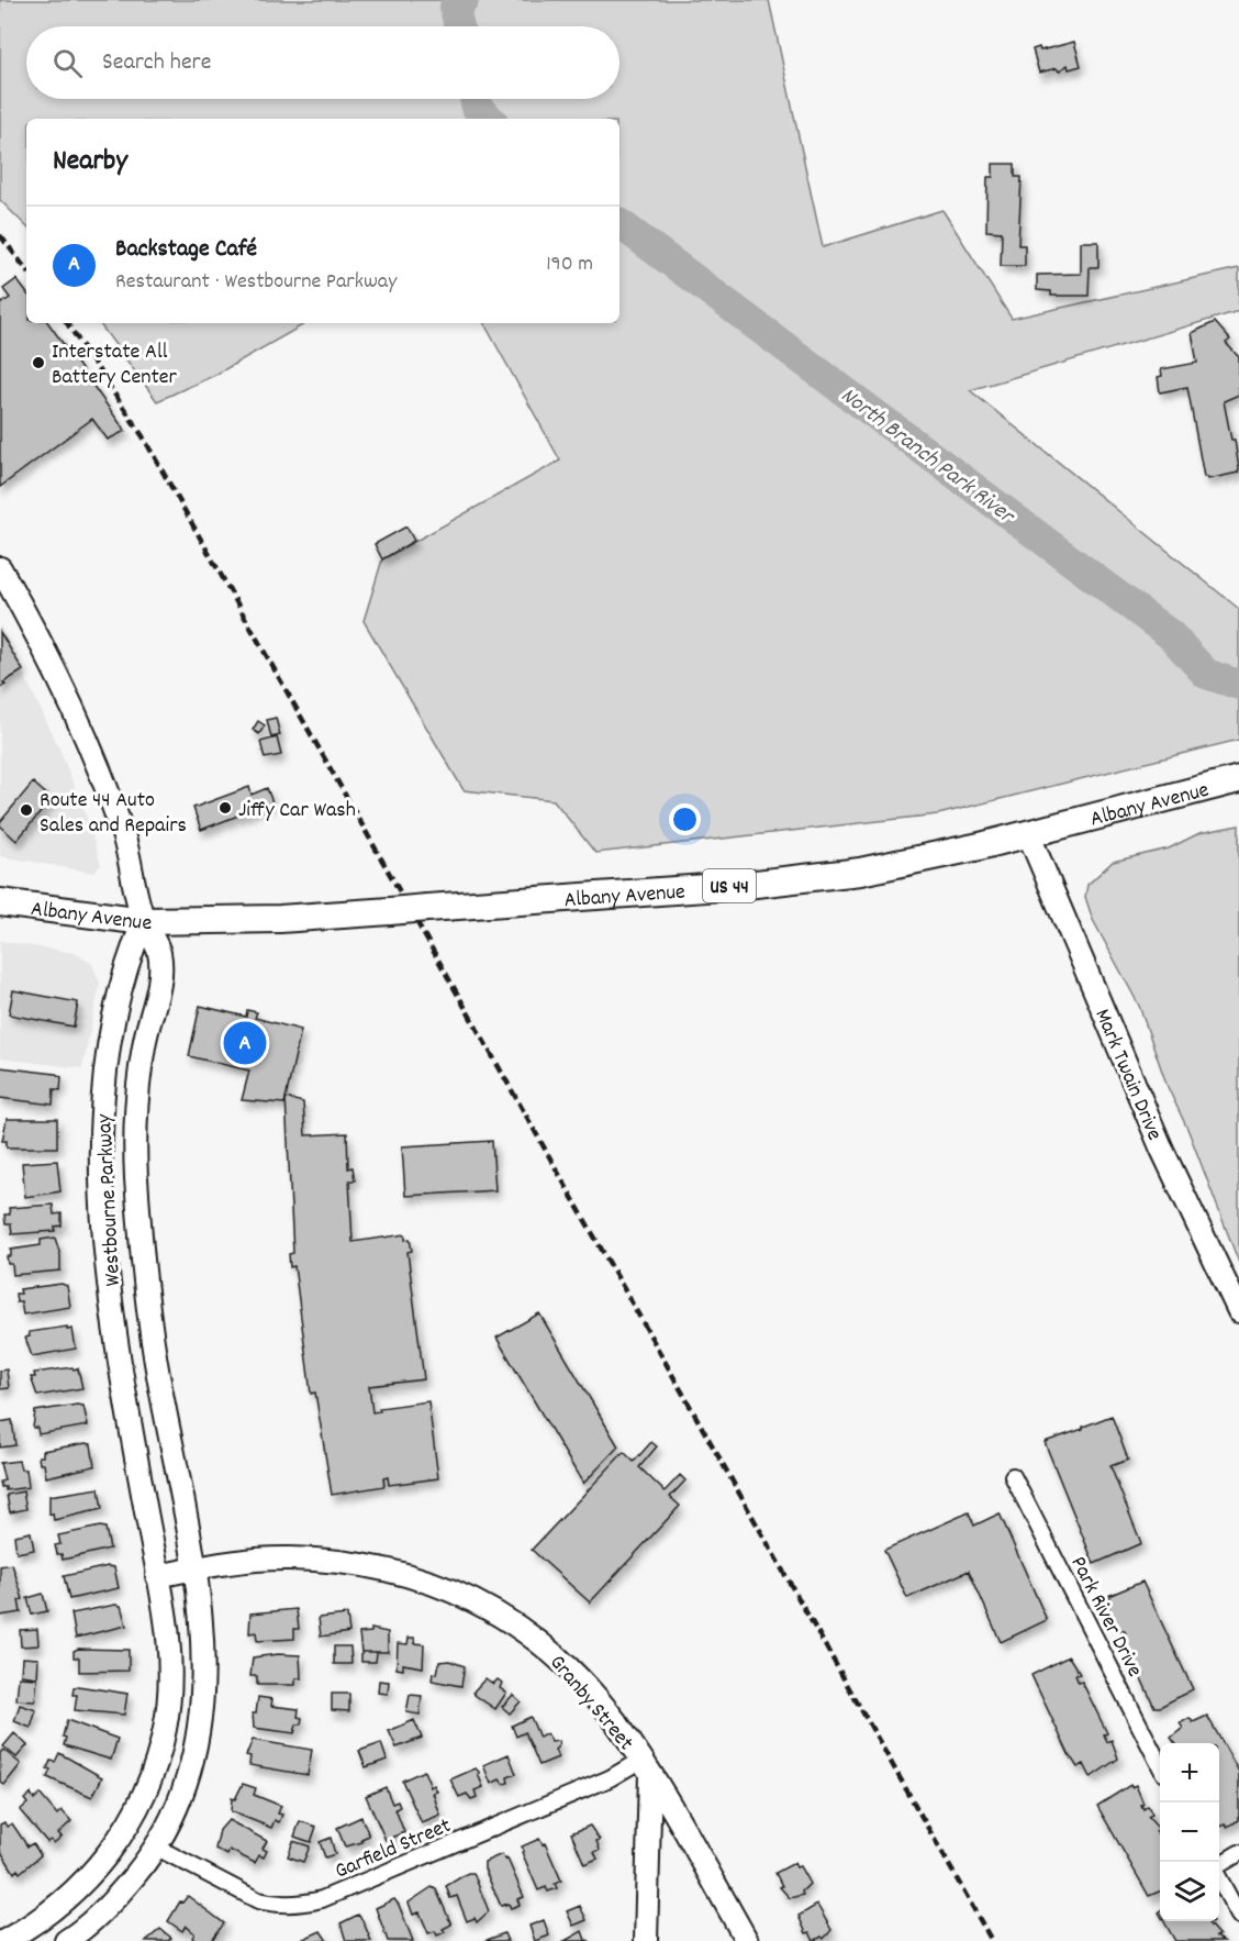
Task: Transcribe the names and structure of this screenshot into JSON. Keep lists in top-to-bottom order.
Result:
{
  "streets": {
    "highway": ["Albany Avenue", "US 44"],
    "main road": ["Mark Twain Drive", "Westbourne Parkway", "Granby Street"],
    "street": ["Park River Drive", "Garfield Street"]
  },
  "crossings": [
    ["Albany Avenue", "Mark Twain Drive"],
    ["Albany Avenue", "Westbourne Parkway"],
    ["Westbourne Parkway", "Granby Street"],
    ["Westbourne Parkway", "Garfield Street"],
    ["Granby Street", "Garfield Street"]
  ],
  "water": ["North Branch Park River"],
  "places": ["Interstate All Battery Center", "Jiffy Car Wash", "Route 44 Auto Sales and Repairs"],
  "page": {
    "search": "Search here",
    "heading": "Nearby",
    "list": [
      {
        "mark": "A",
        "name": "Backstage Café",
        "note": "Restaurant · Westbourne Parkway",
        "value": "190 m"
      }
    ],
    "pins": "A",
    "map_buttons": ["+", "−"]
  }
}
